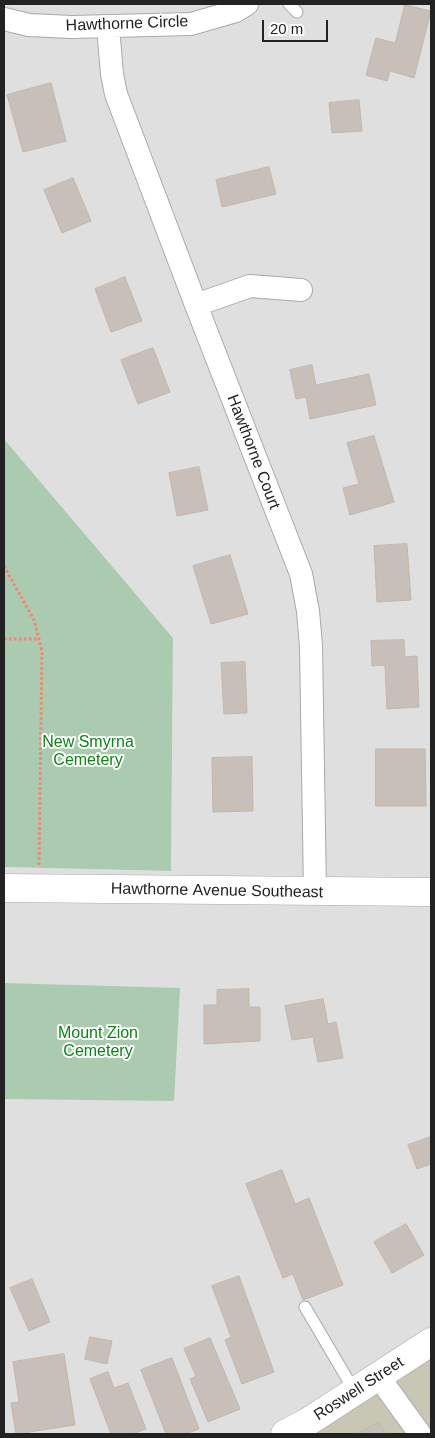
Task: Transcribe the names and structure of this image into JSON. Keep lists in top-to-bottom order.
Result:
{
  "streets": {
    "street": [
      "Hawthorne Circle",
      "Hawthorne Court",
      "Hawthorne Avenue Southeast",
      "Roswell Street"
    ]
  },
  "crossings": [
    ["Hawthorne Circle", "Hawthorne Court"],
    ["Hawthorne Court", "Hawthorne Avenue Southeast"]
  ],
  "parks": ["New Smyrna Cemetery", "Mount Zion Cemetery"],
  "scale_bar": "20 m"
}
